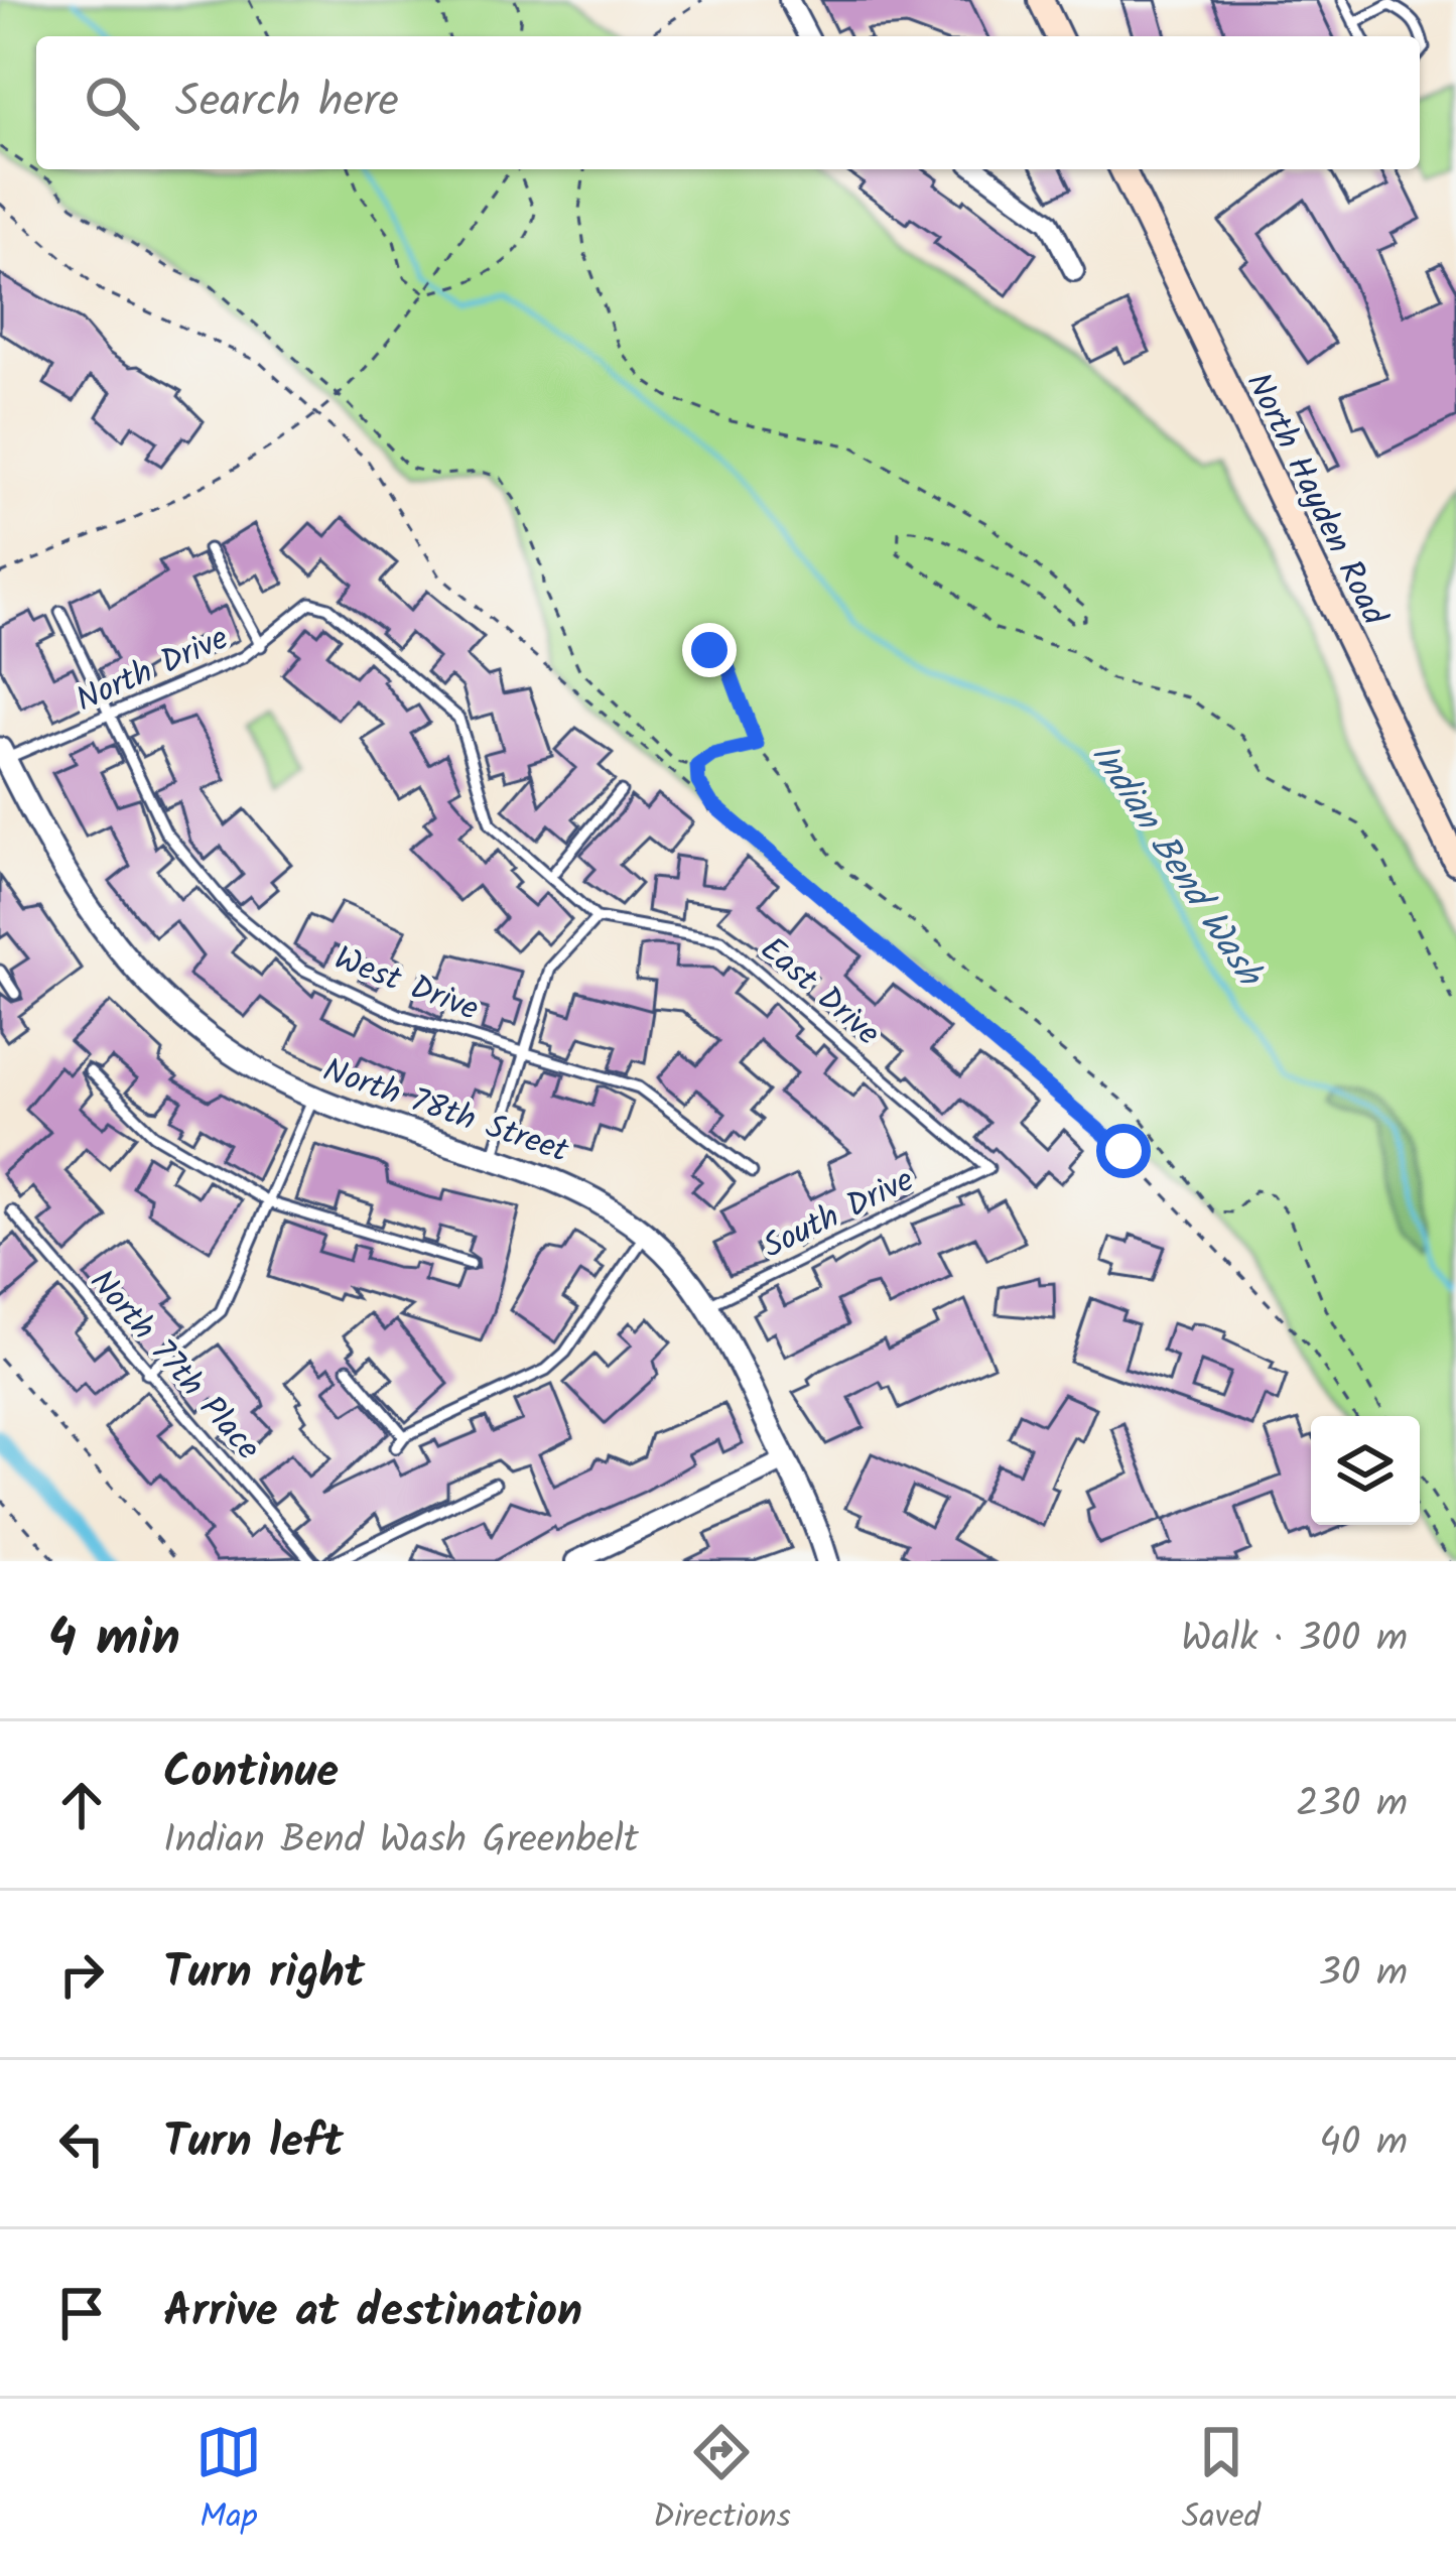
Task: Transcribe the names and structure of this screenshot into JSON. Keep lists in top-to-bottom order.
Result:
{
  "streets": {
    "main road": ["North Hayden Road"],
    "street": ["North 78th Street"],
    "lane": [
      "North Drive",
      "West Drive",
      "East Drive",
      "South Drive",
      "North 77th Place"
    ]
  },
  "crossings": [
    ["North Drive", "West Drive"],
    ["North Drive", "North 78th Street"],
    ["East Drive", "South Drive"],
    ["North 78th Street", "South Drive"]
  ],
  "water": ["Indian Bend Wash"],
  "page": {
    "search": "Search here",
    "heading": ["4 min", "Walk · 300 m"],
    "list": [
      ["Continue", "Indian Bend Wash Greenbelt", "230 m"],
      ["Turn right", "30 m"],
      ["Turn left", "40 m"],
      "Arrive at destination"
    ],
    "nav": ["Map", "Directions", "Saved"]
  }
}
